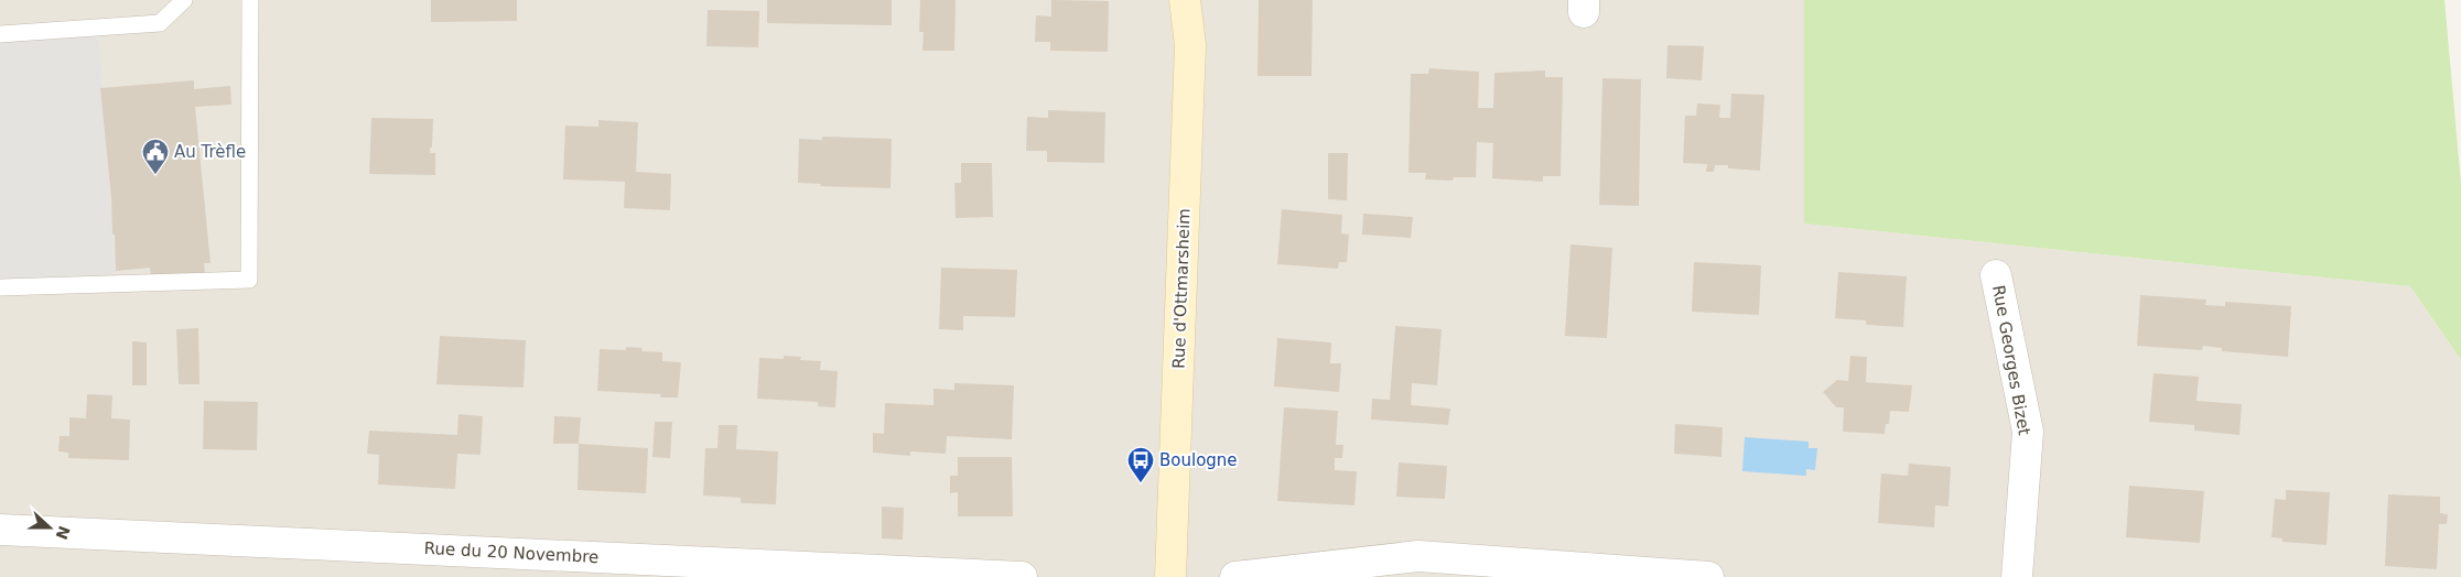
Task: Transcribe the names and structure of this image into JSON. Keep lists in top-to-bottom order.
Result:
{
  "streets": {
    "main road": ["Rue d'Ottmarsheim"],
    "street": ["Rue Georges Bizet", "Rue du 20 Novembre"]
  },
  "places": {
    "public building": ["Au Trèfle"],
    "bus stop": ["Boulogne"]
  },
  "north": "right"
}
